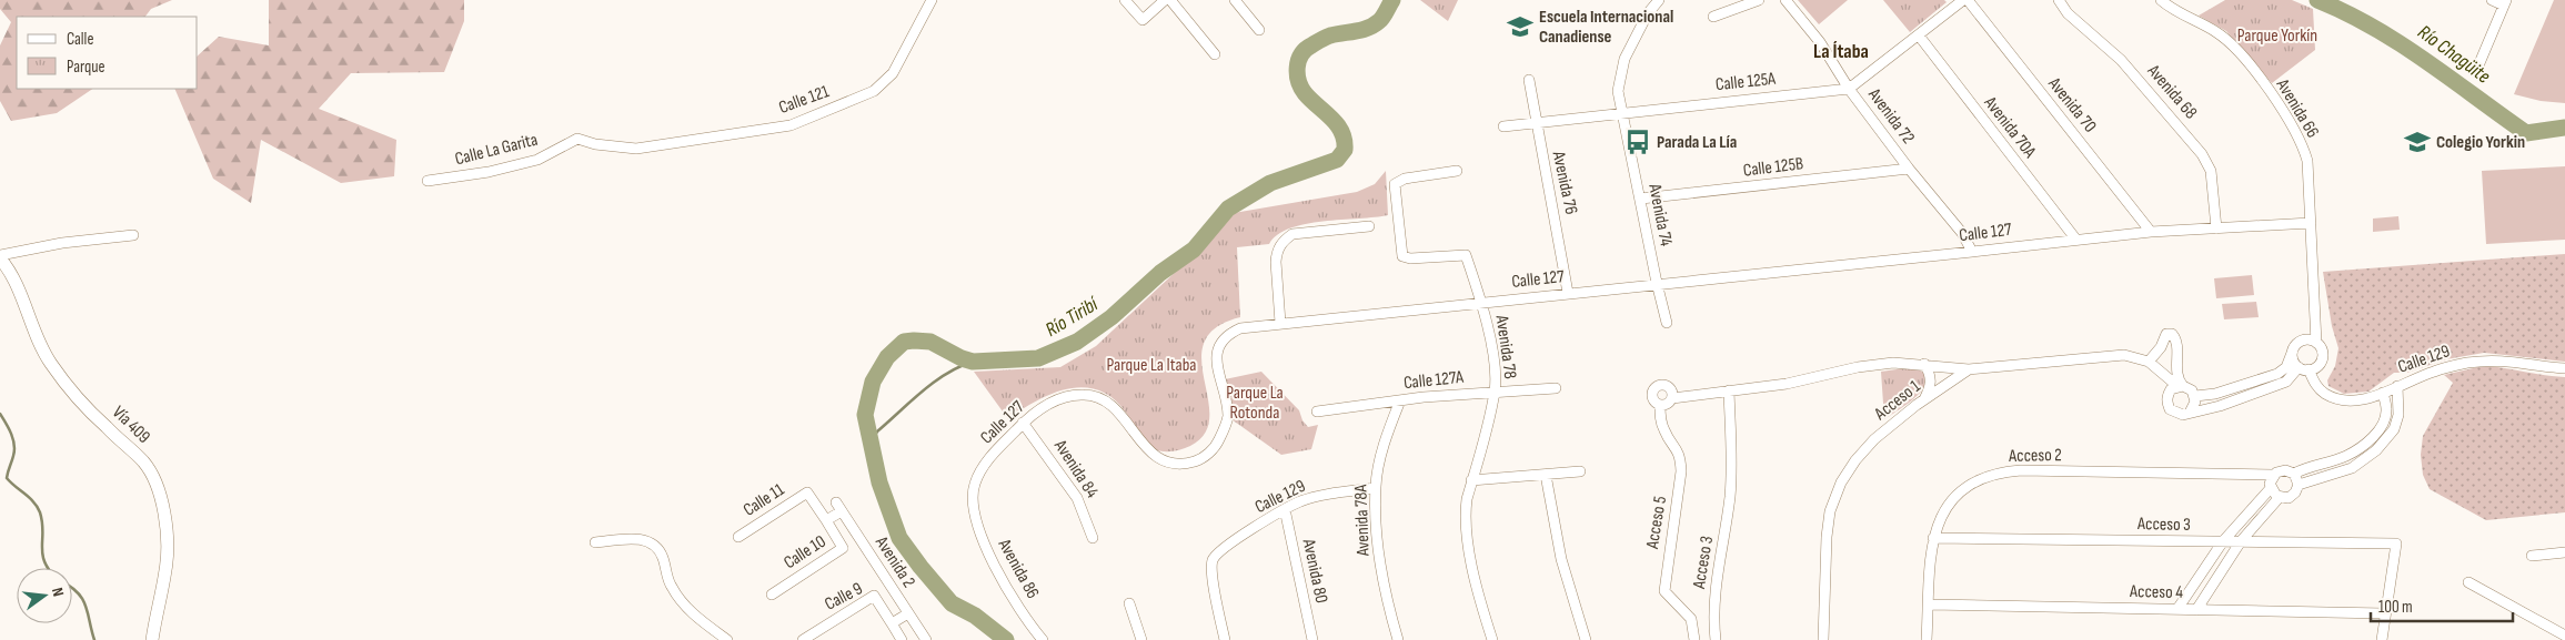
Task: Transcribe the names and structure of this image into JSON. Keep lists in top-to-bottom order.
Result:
{
  "streets": {
    "street": [
      "Calle 125A",
      "Avenida 68",
      "Calle 121",
      "Avenida 70",
      "Avenida 66",
      "Avenida 72",
      "Avenida 70A",
      "Calle La Garita",
      "Calle 125B",
      "Avenida 76",
      "Avenida 74",
      "Calle 127",
      "Avenida 78",
      "Calle 129",
      "Calle 127A",
      "Acceso 1",
      "Vía 409",
      "Acceso 2",
      "Avenida 84",
      "Calle 11",
      "Avenida 78A",
      "Acceso 5",
      "Acceso 3",
      "Calle 10",
      "Avenida 2",
      "Avenida 86",
      "Avenida 80",
      "Acceso 4",
      "Calle 9"
    ]
  },
  "crossings": [
    ["Calle 125A", "Avenida 72"],
    ["Calle 125A", "Avenida 76"],
    ["Calle 125A", "Avenida 74"],
    ["Avenida 68", "Calle 127"],
    ["Calle 121", "Calle La Garita"],
    ["Avenida 70", "Calle 127"],
    ["Avenida 66", "Calle 127"],
    ["Avenida 66", "Calle 129"],
    ["Avenida 72", "Calle 125B"],
    ["Avenida 72", "Calle 127"],
    ["Avenida 70A", "Calle 127"],
    ["Calle 125B", "Avenida 74"],
    ["Avenida 76", "Calle 127"],
    ["Avenida 74", "Calle 127"],
    ["Calle 127", "Avenida 78"],
    ["Calle 127", "Avenida 84"],
    ["Calle 127", "Avenida 86"],
    ["Avenida 78", "Calle 127A"],
    ["Calle 129", "Avenida 78A"],
    ["Calle 129", "Avenida 80"],
    ["Calle 127A", "Avenida 78A"],
    ["Acceso 2", "Acceso 3"],
    ["Acceso 2", "Acceso 4"],
    ["Calle 11", "Calle 10"],
    ["Acceso 3", "Acceso 4"],
    ["Calle 10", "Avenida 2"]
  ],
  "districts": ["La Ítaba"],
  "water": ["Río Chagüite", "Río Tiribí"],
  "parks": ["Parque Yorkín", "Parque La Itaba", "Parque La Rotonda"],
  "places": {
    "school or university": ["Escuela Internacional Canadiense", "Colegio Yorkin"],
    "bus stop": ["Parada La Lía"]
  },
  "legend": ["Calle", "Parque"],
  "scale_bar": "100 m",
  "north": "right"
}
